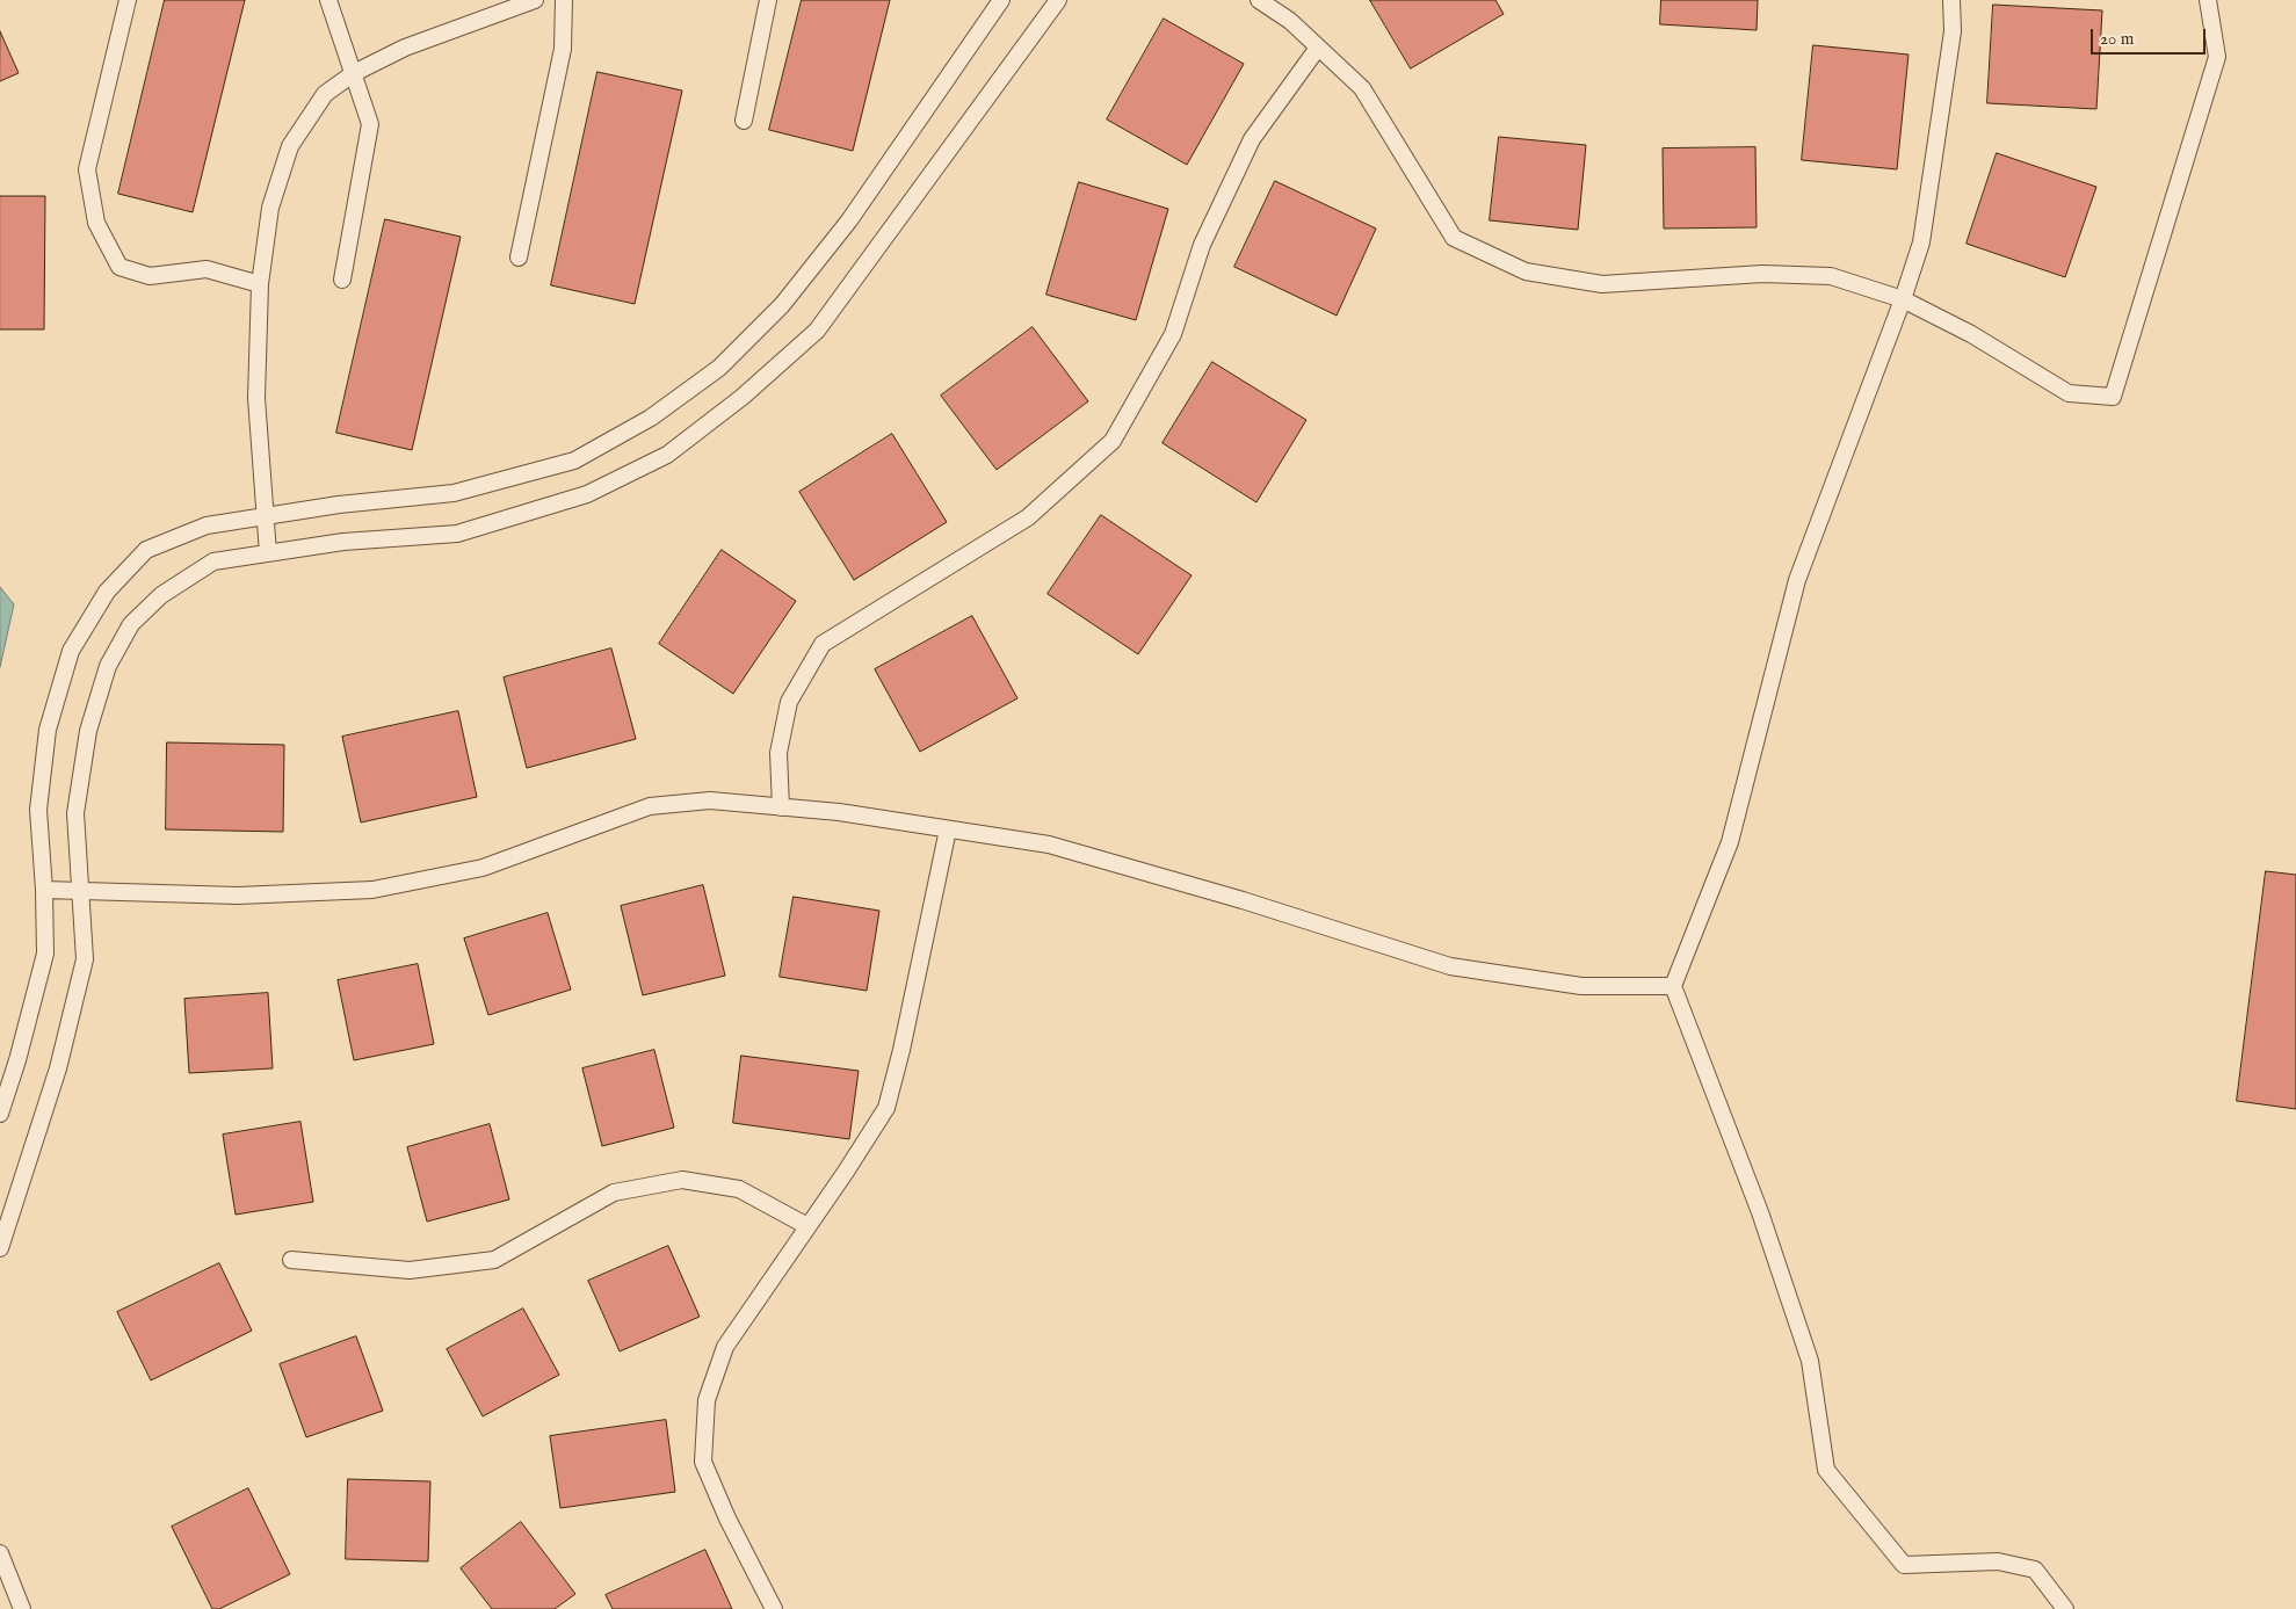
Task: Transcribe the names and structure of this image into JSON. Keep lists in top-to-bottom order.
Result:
{
  "scale_bar": "20 m"
}
